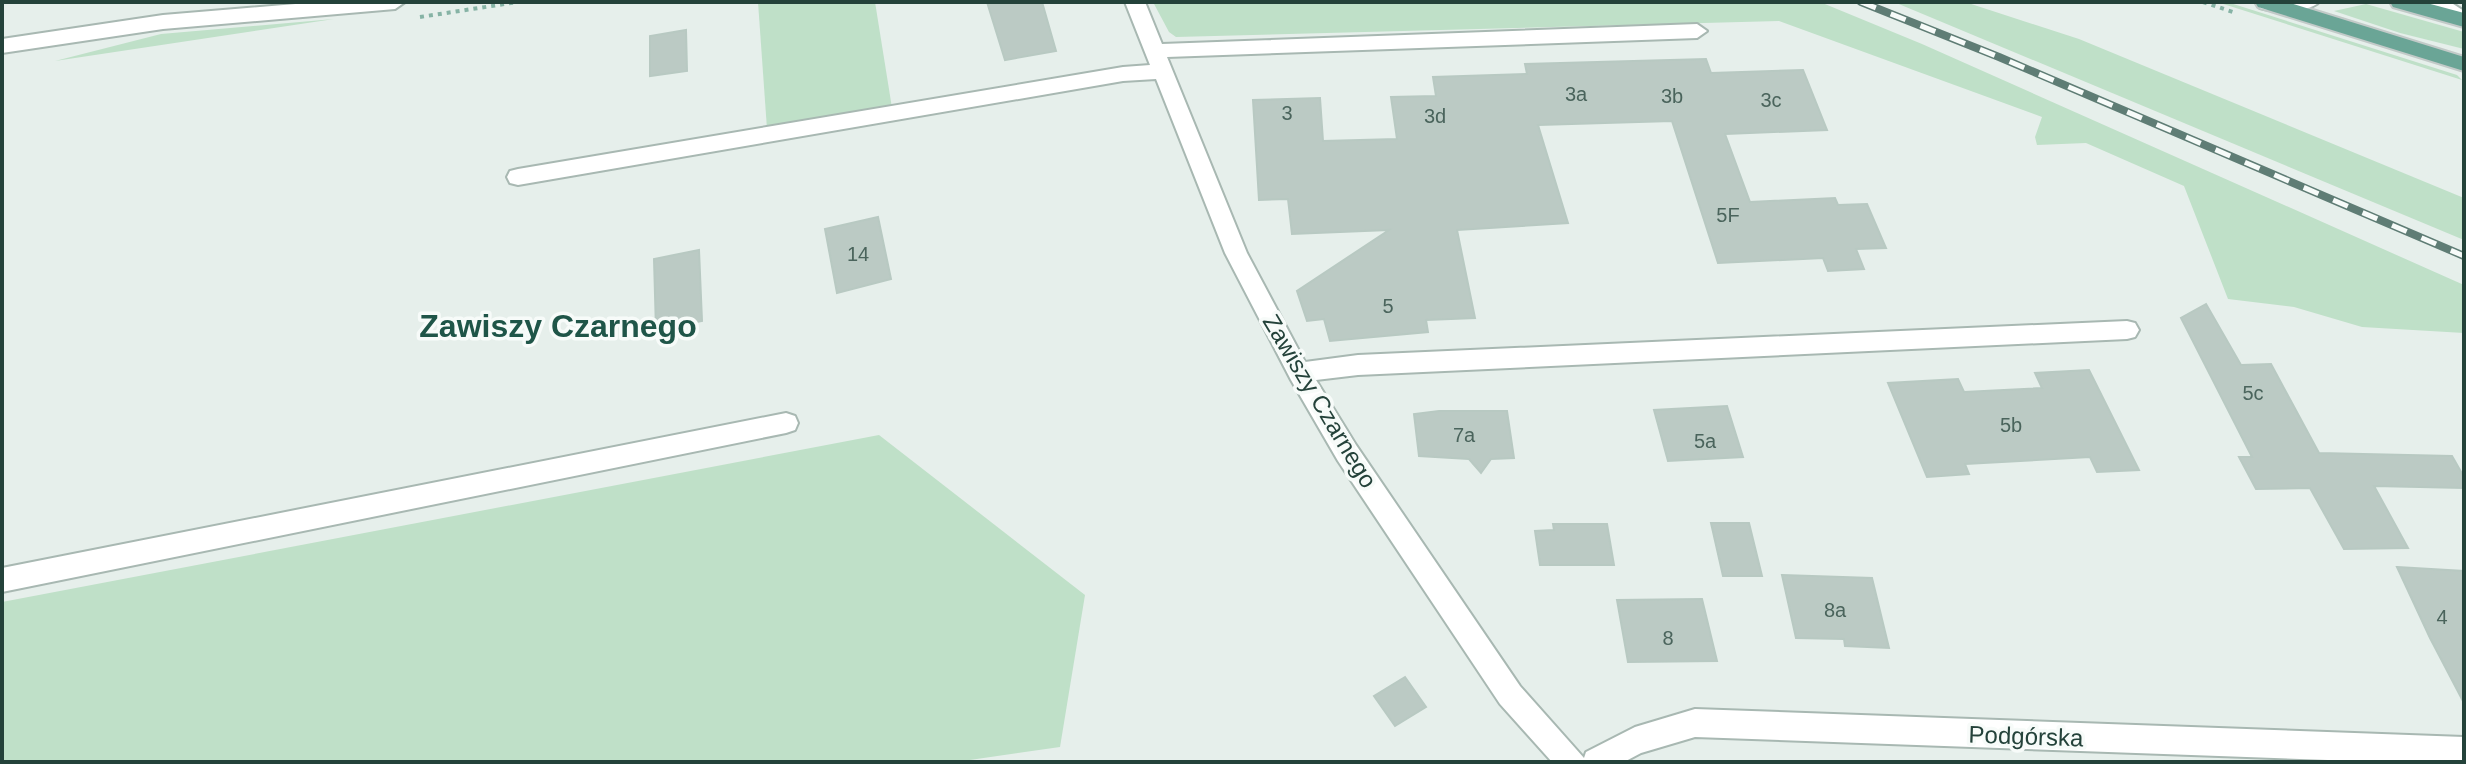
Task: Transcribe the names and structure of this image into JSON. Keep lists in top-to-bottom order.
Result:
{
  "streets": {
    "street": ["Zawiszy Czarnego", "Podgórska"]
  },
  "districts": ["Zawiszy Czarnego"],
  "house_numbers": [
    "3a",
    "3b",
    "3c",
    "3",
    "3d",
    "5F",
    "14",
    "5",
    "5c",
    "5b",
    "7a",
    "5a",
    "8a",
    "4",
    "8"
  ]
}
